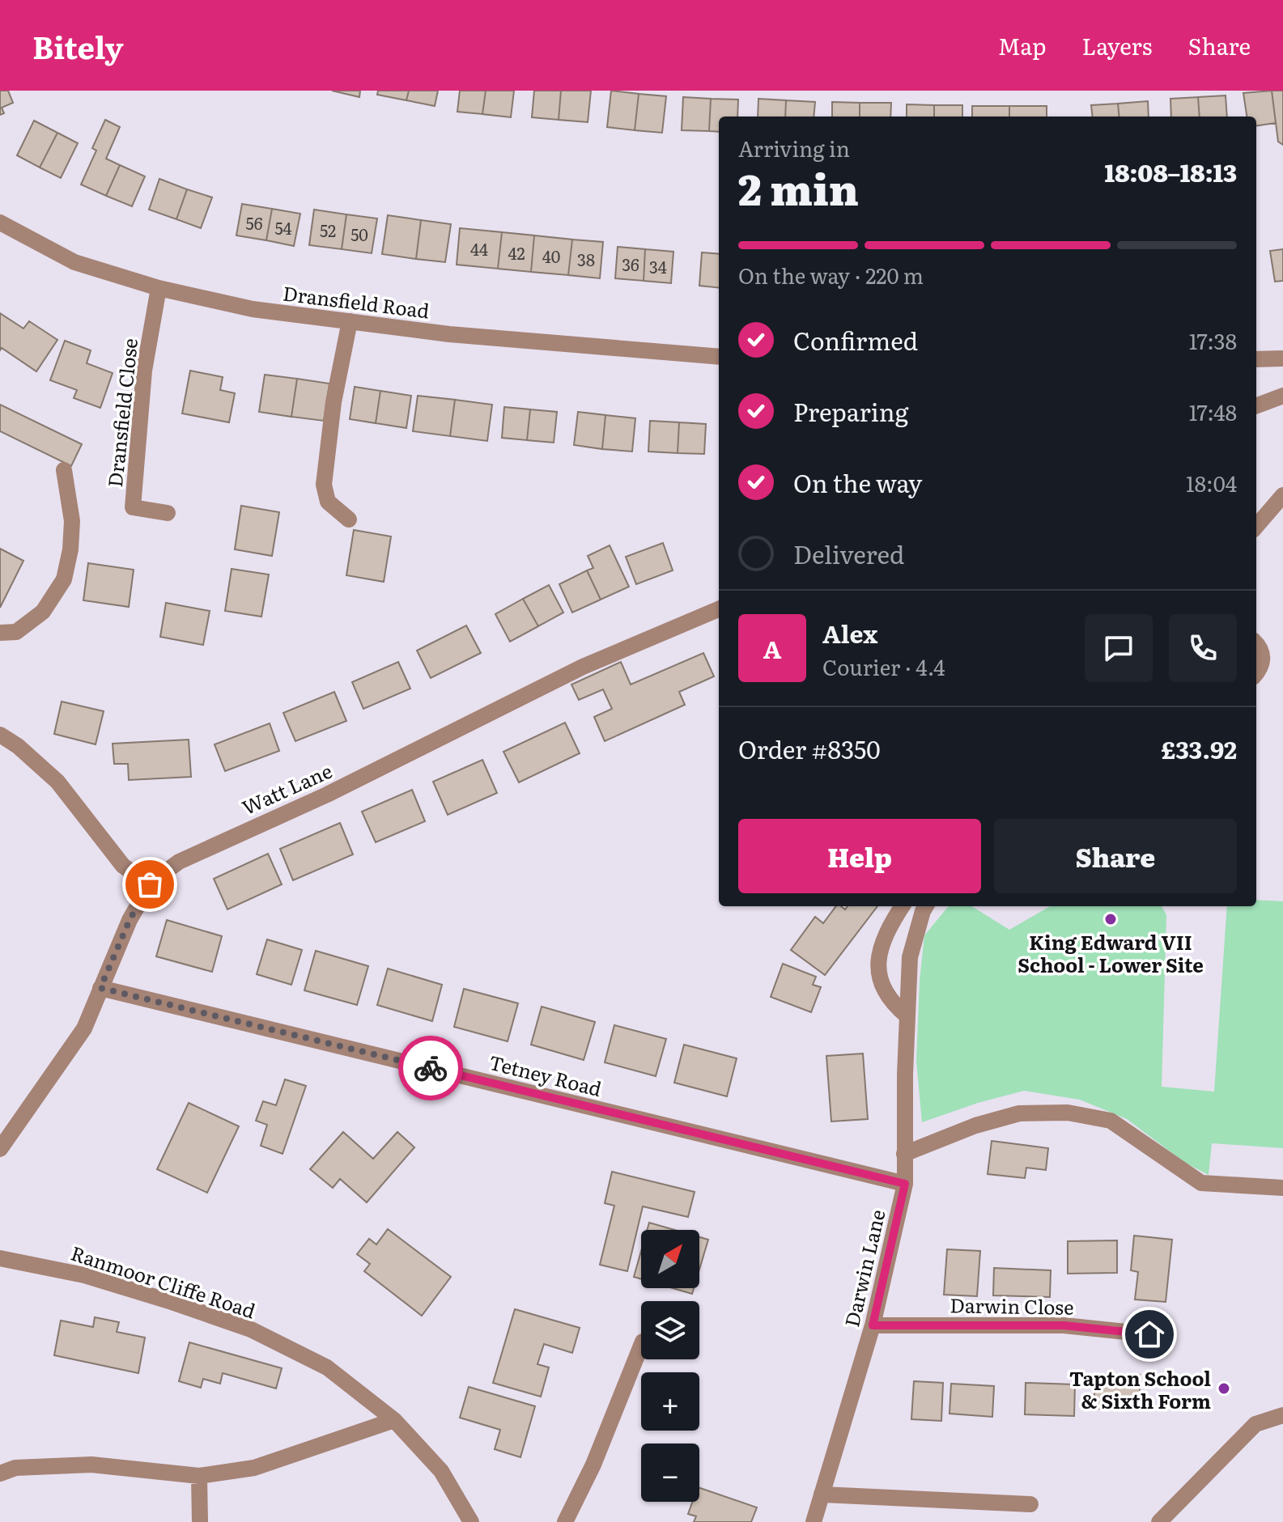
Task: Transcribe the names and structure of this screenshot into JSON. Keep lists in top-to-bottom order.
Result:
{
  "streets": {
    "street": [
      "Dransfield Road",
      "Dransfield Close",
      "Watt Lane",
      "Tetney Road",
      "Darwin Lane",
      "Ranmoor Cliffe Road",
      "Darwin Close"
    ]
  },
  "crossings": [
    ["Dransfield Road", "Dransfield Close"],
    ["Watt Lane", "Tetney Road"],
    ["Tetney Road", "Darwin Lane"],
    ["Darwin Lane", "Darwin Close"]
  ],
  "places": ["King Edward VII School - Lower Site", "Tapton School & Sixth Form"],
  "house_numbers": [
    "56",
    "54",
    "52",
    "50",
    "44",
    "42",
    "40",
    "38",
    "36",
    "34"
  ],
  "north": "top right",
  "page": {
    "header": "Bitely",
    "nav": ["Map", "Layers", "Share"],
    "heading": ["2 min", "Arriving in", "18:08–18:13"],
    "panel": [
      "Alex",
      "Courier · 4.4",
      "Order #8350",
      "£33.92"
    ],
    "bar": "On the way · 220 m",
    "list": [
      ["Confirmed", "17:38"],
      ["Preparing", "17:48"],
      ["On the way", "18:04"],
      "Delivered"
    ],
    "round": "A",
    "buttons": ["Help", "Share"],
    "map_buttons": ["+", "−"]
  }
}
